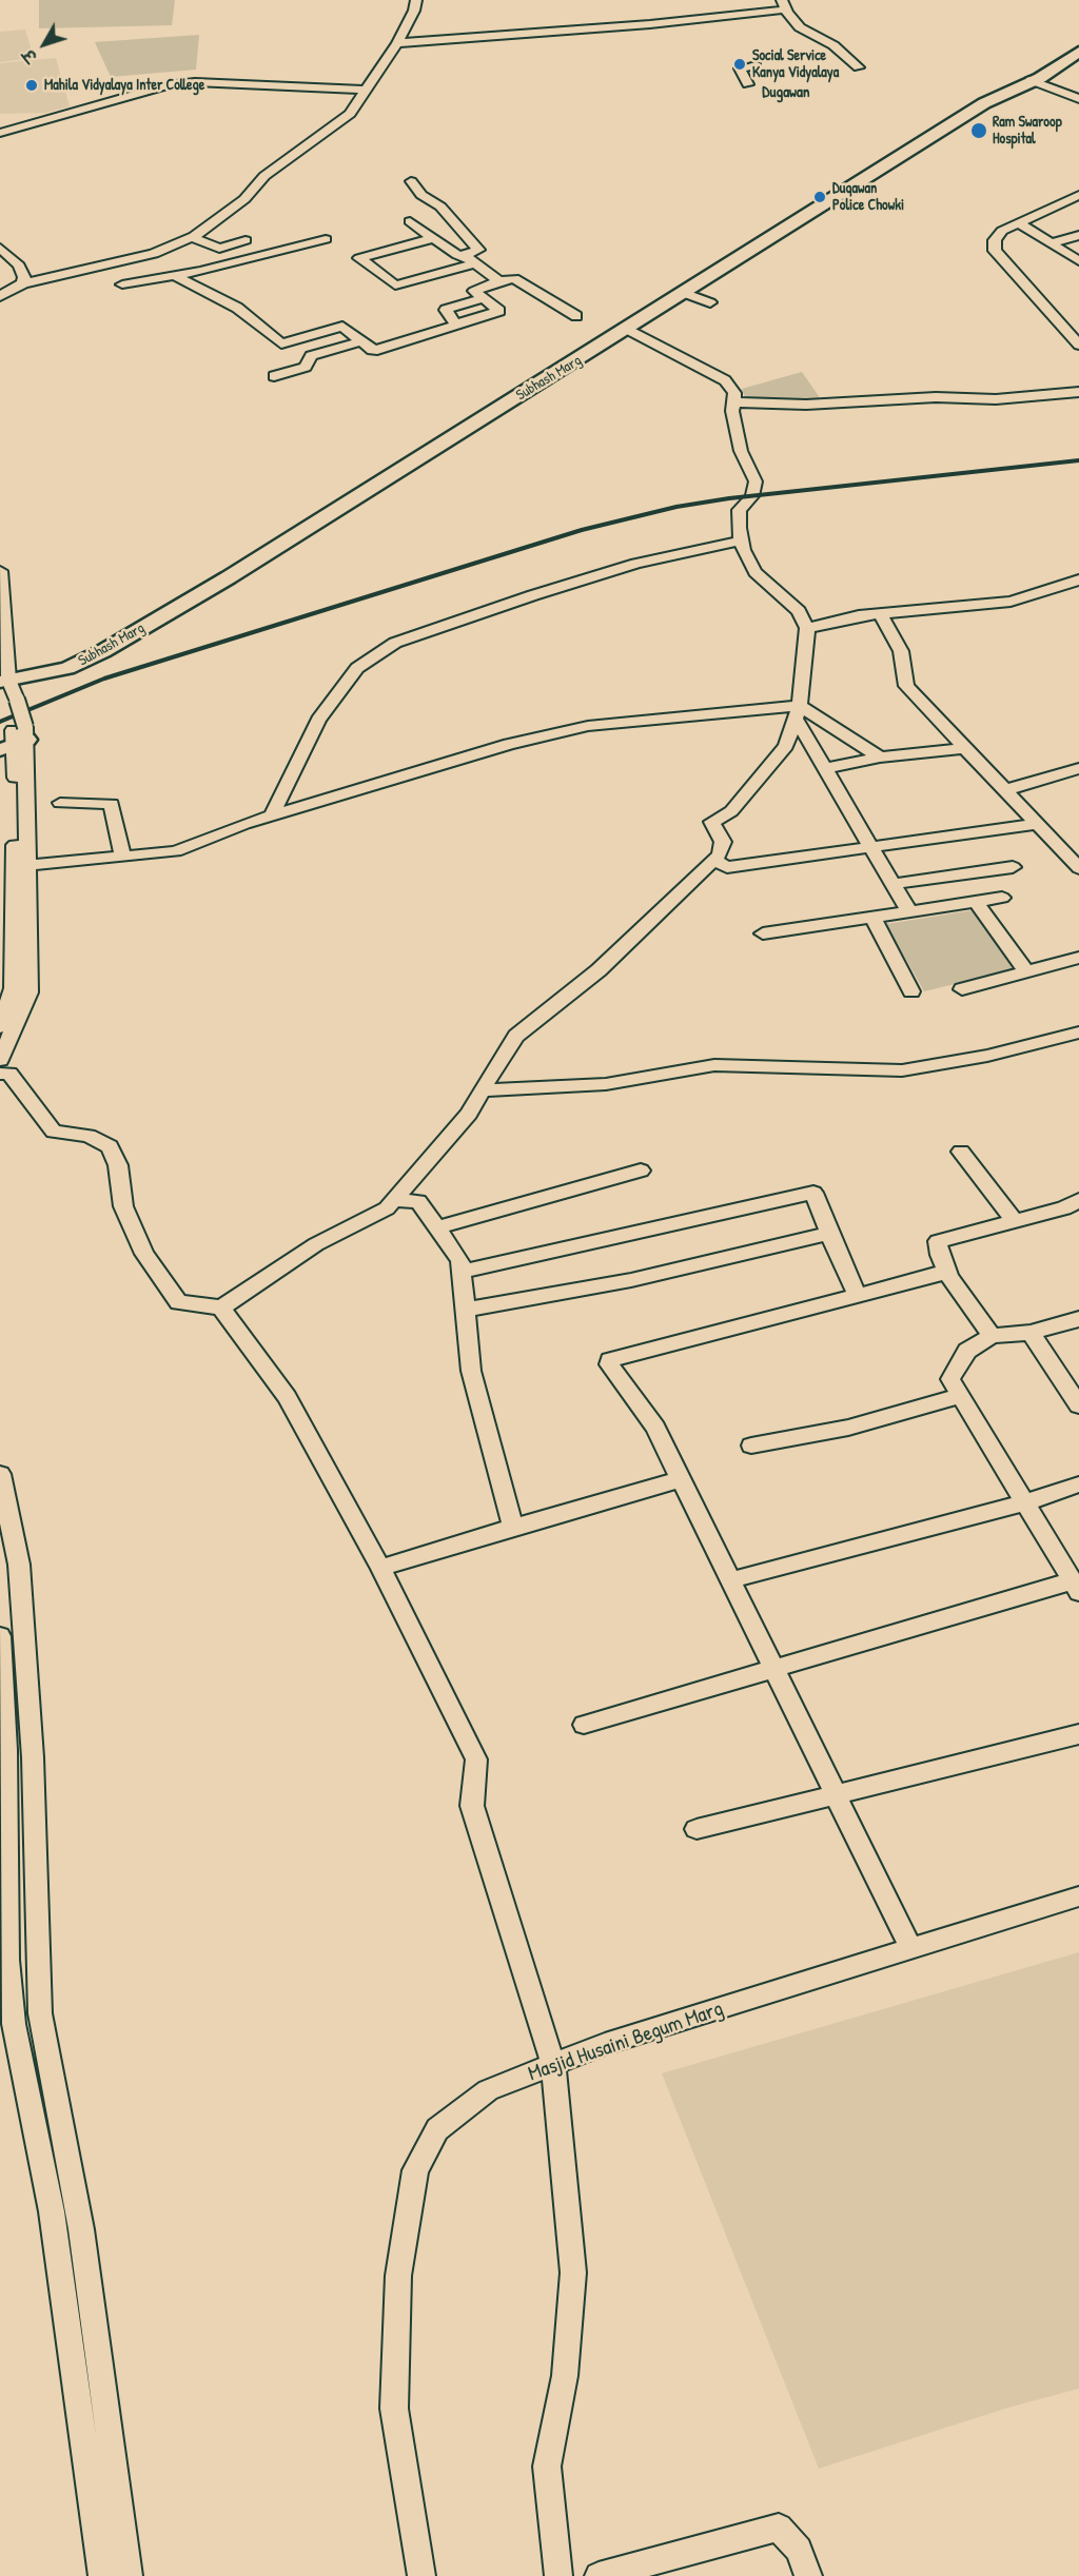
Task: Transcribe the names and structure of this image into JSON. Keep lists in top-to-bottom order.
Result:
{
  "streets": {
    "main road": ["Subhash Marg"],
    "street": ["Masjid Husaini Begum Marg"]
  },
  "districts": ["Dugawan"],
  "places": [
    "Social Service Kanya Vidyalaya",
    "Mahila Vidyalaya Inter College",
    "Ram Swaroop Hospital",
    "Dugawan Police Chowki"
  ],
  "north": "bottom left"
}
